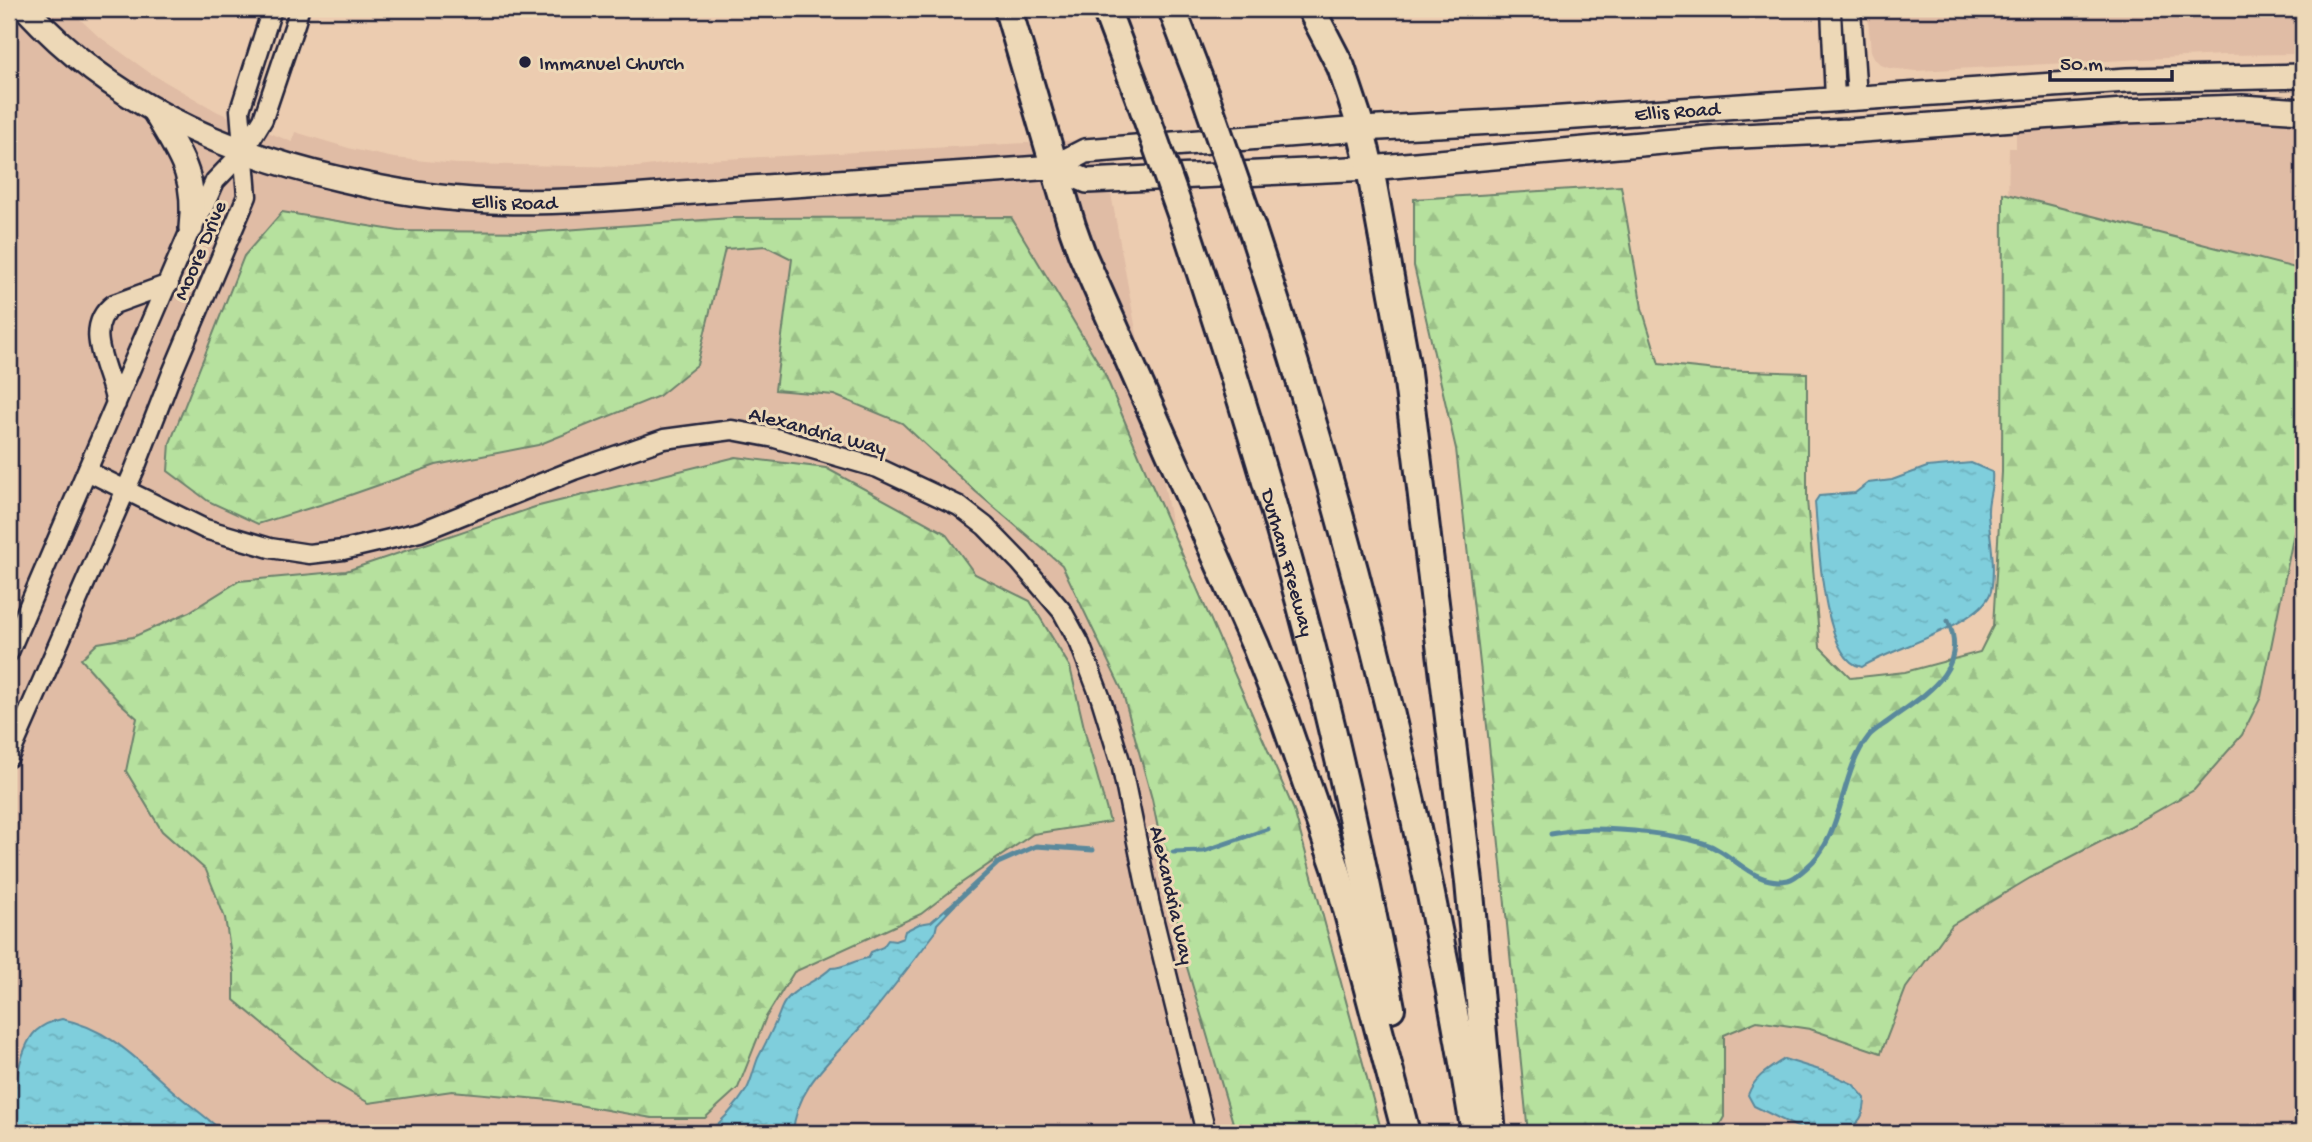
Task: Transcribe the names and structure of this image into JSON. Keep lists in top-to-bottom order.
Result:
{
  "streets": {
    "highway": ["Durham Freeway"],
    "main road": ["Ellis Road"],
    "street": ["Moore Drive", "Alexandria Way"]
  },
  "crossings": [
    ["Ellis Road", "Moore Drive"],
    ["Moore Drive", "Alexandria Way"]
  ],
  "places": ["Immanuel Church"],
  "scale_bar": "50 m"
}
